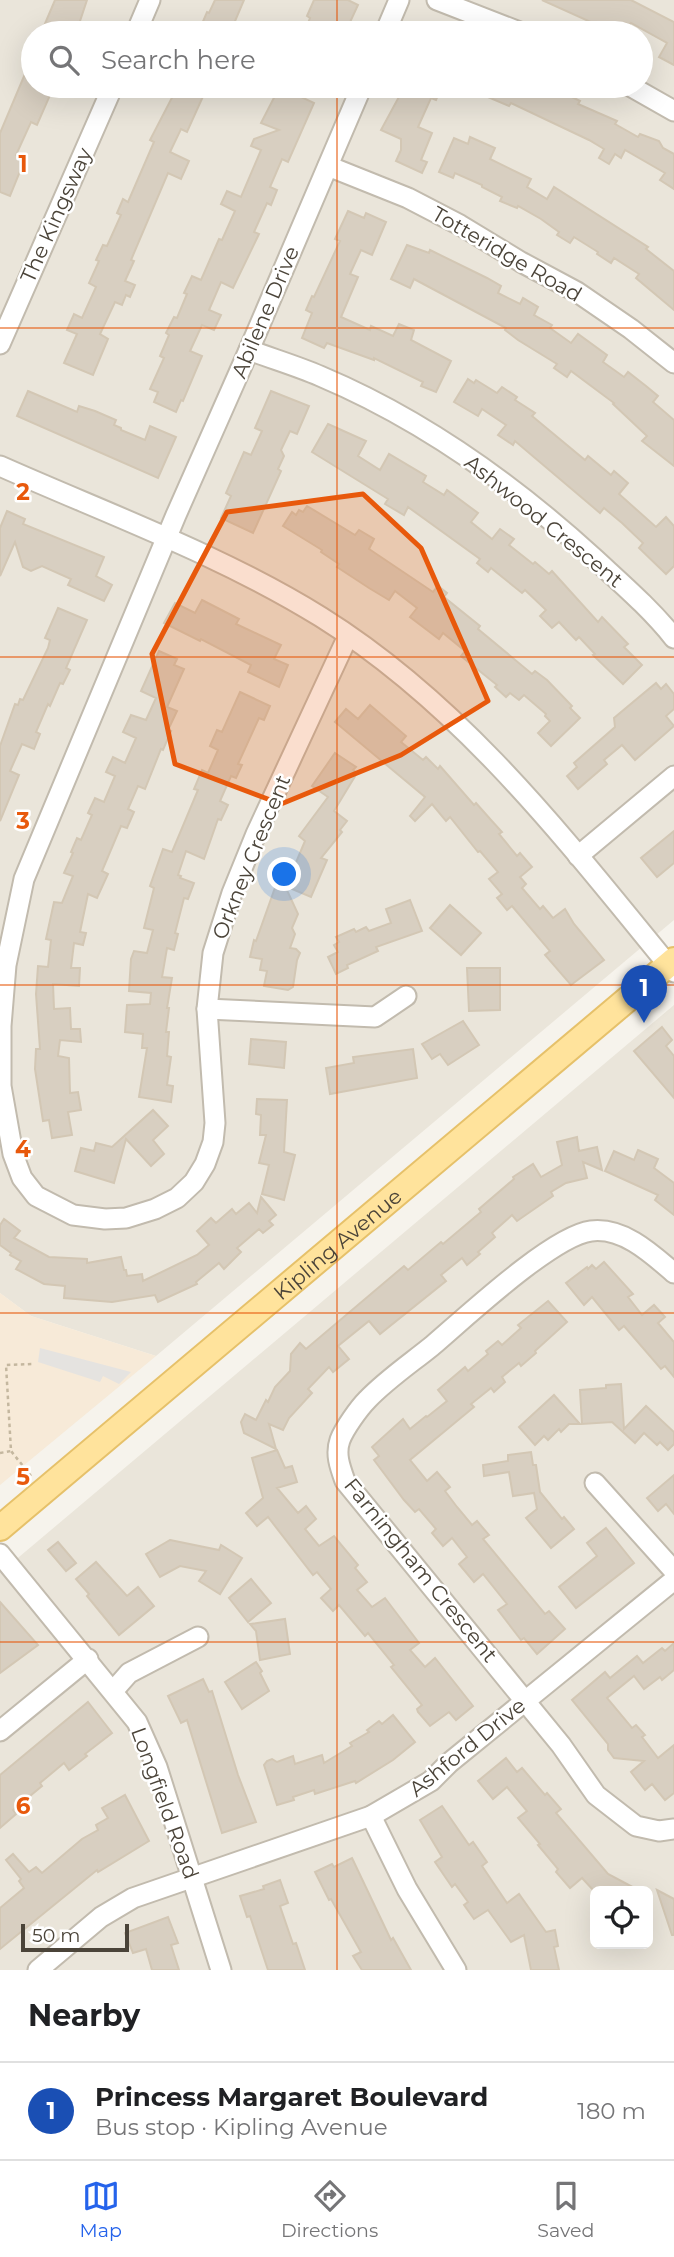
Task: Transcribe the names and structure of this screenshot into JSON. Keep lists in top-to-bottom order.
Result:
{
  "streets": {
    "main road": ["Kipling Avenue"],
    "street": [
      "The Kingsway",
      "Totteridge Road",
      "Abilene Drive",
      "Ashwood Crescent",
      "Orkney Crescent",
      "Farningham Crescent",
      "Ashford Drive",
      "Longfield Road"
    ]
  },
  "crossings": [
    ["Totteridge Road", "Abilene Drive"],
    ["Abilene Drive", "Ashwood Crescent"],
    ["Abilene Drive", "Orkney Crescent"],
    ["Farningham Crescent", "Ashford Drive"],
    ["Ashford Drive", "Longfield Road"]
  ],
  "scale_bar": "50 m",
  "page": {
    "search": "Search here",
    "pins": "1",
    "scale": "50 m",
    "heading": "Nearby",
    "list": [
      {
        "mark": "1",
        "name": "Princess Margaret Boulevard",
        "note": "Bus stop · Kipling Avenue",
        "value": "180 m"
      }
    ],
    "nav": ["Map", "Directions", "Saved"]
  },
  "grid": {
    "rows": [
      "1",
      "2",
      "3",
      "4",
      "5",
      "6"
    ]
  }
}
